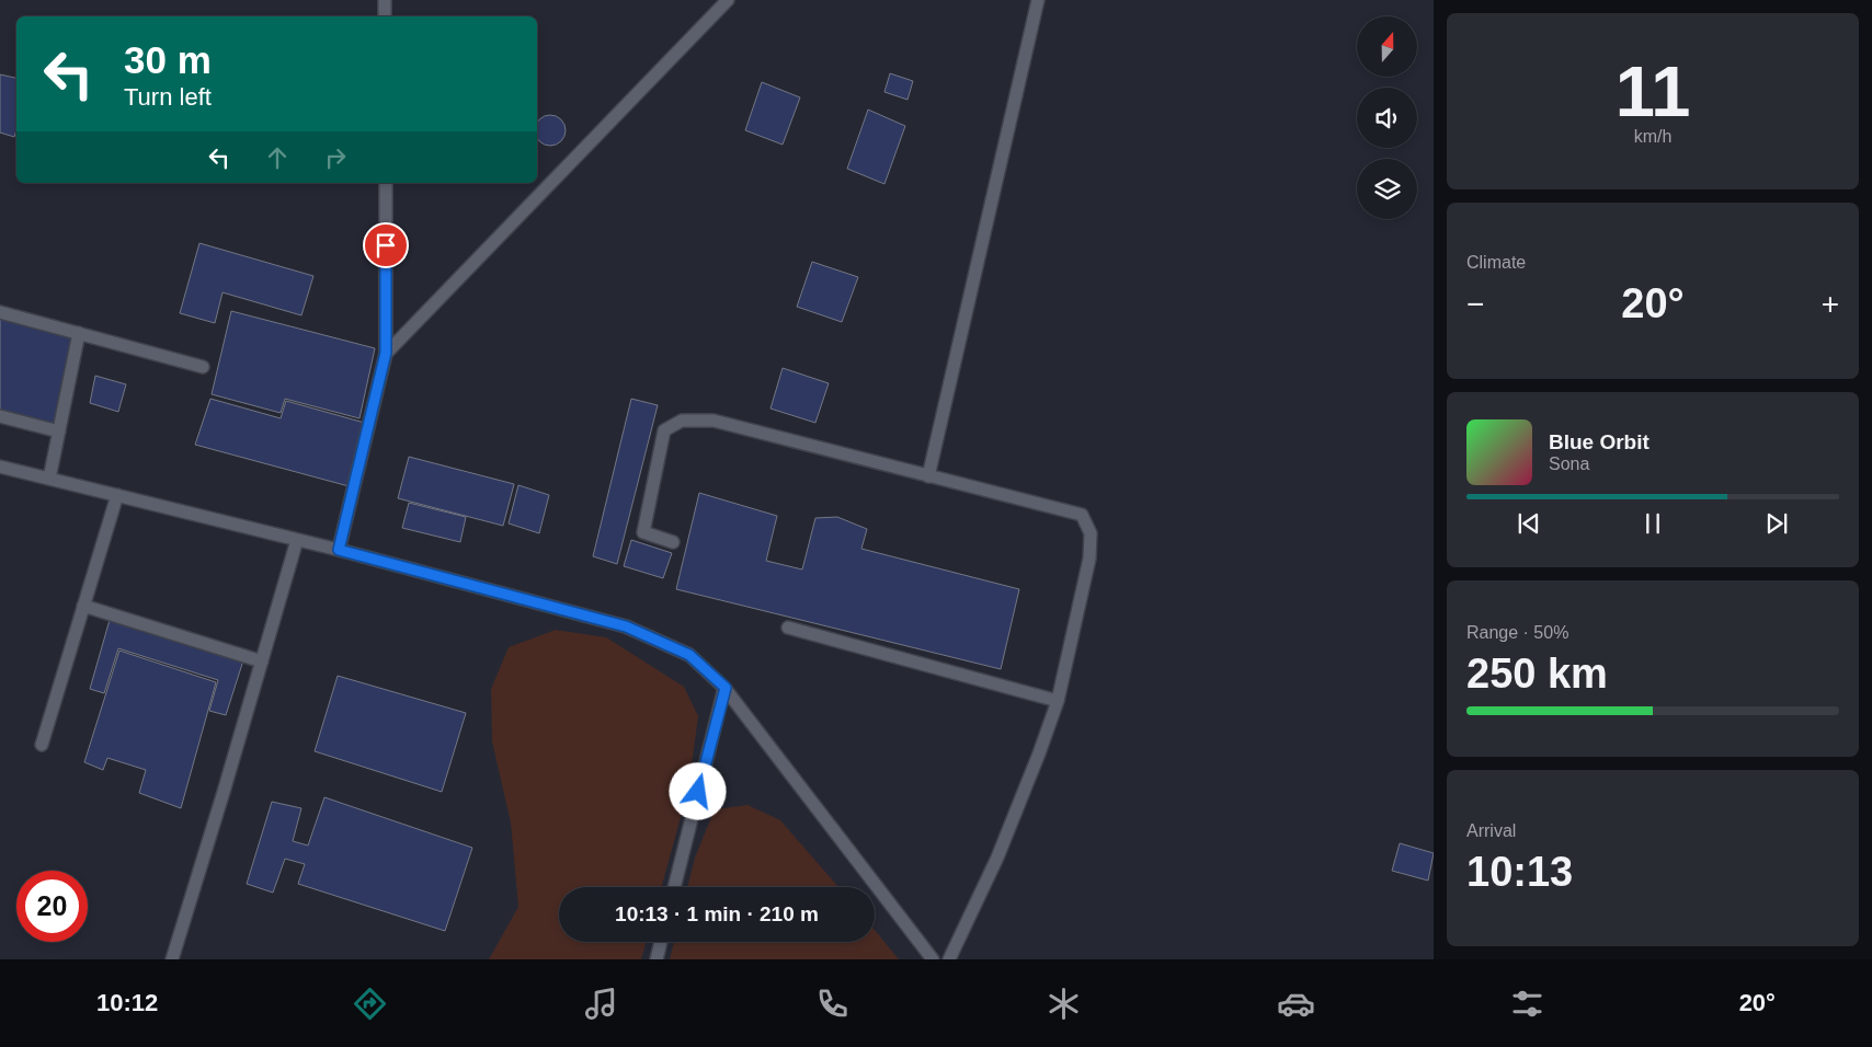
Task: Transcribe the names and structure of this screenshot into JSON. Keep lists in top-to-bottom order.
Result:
{
  "north": "top",
  "page": {
    "tile": [
      ["11", "km/h"],
      "Climate",
      ["Range · 50%", "250 km"],
      ["Arrival", "10:13"]
    ],
    "turn": ["30 m", "Turn left"],
    "heat": ["−", "20°", "+"],
    "song": ["Blue Orbit", "Sona"],
    "limit": "20",
    "trip": "10:13 · 1 min · 210 m",
    "tabs": ["10:12", "20°"]
  }
}
